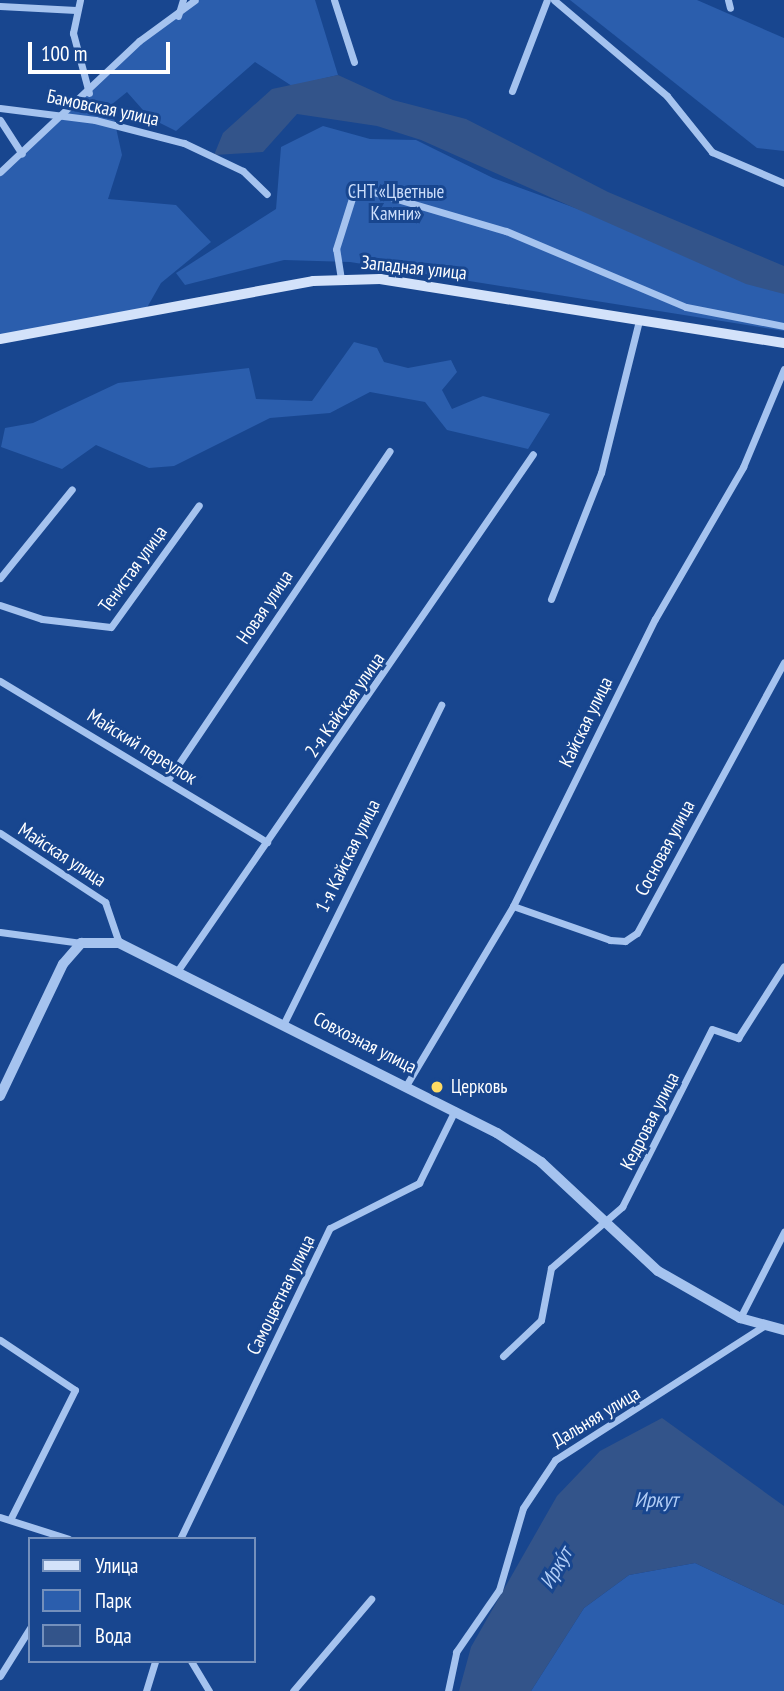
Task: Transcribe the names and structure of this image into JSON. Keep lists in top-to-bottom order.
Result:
{
  "streets": {
    "main road": ["Западная улица"],
    "street": [
      "Бамовская улица",
      "Тенистая улица",
      "Новая улица",
      "2-я Кайская улица",
      "Кайская улица",
      "Майский переулок",
      "Сосновая улица",
      "Майская улица",
      "1-я Кайская улица",
      "Совхозная улица",
      "Кедровая улица",
      "Самоцветная улица",
      "Дальняя улица"
    ]
  },
  "crossings": [
    ["Новая улица", "Майский переулок"],
    ["2-я Кайская улица", "Майский переулок"],
    ["2-я Кайская улица", "Совхозная улица"],
    ["Кайская улица", "Сосновая улица"],
    ["Кайская улица", "Совхозная улица"],
    ["Майская улица", "Совхозная улица"],
    ["1-я Кайская улица", "Совхозная улица"],
    ["Совхозная улица", "Кедровая улица"],
    ["Совхозная улица", "Самоцветная улица"],
    ["Совхозная улица", "Дальняя улица"]
  ],
  "water": ["Иркут", "Ирку́т"],
  "parks": ["СНТ «Цветные Камни»"],
  "places": ["Церковь"],
  "legend": ["Улица", "Парк", "Вода"],
  "scale_bar": "100 m"
}
